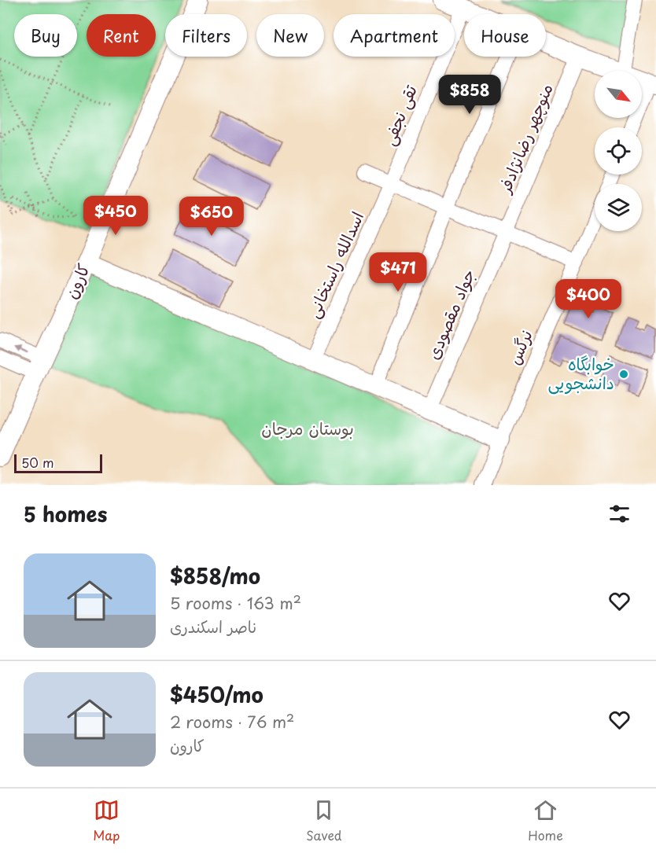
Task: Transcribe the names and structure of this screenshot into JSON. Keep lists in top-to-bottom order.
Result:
{
  "streets": {
    "street": [
      "تقی نجفی",
      "منوچهر رضانژادفر",
      "اسدالله راستخانی",
      "کارون",
      "جواد مقصودی",
      "نرگس"
    ]
  },
  "crossings": [
    ["تقی نجفی", "اسدالله راستخانی"],
    ["منوچهر رضانژادفر", "جواد مقصودی"]
  ],
  "parks": ["بوستان مرجان"],
  "places": ["خوابگاه دانشجویی"],
  "scale_bar": "50 m",
  "north": "bottom right",
  "page": {
    "chip": [
      "Buy",
      "Rent",
      "Filters",
      "New",
      "Apartment",
      "House"
    ],
    "price": [
      "$858",
      "$450",
      "$650",
      "$471",
      "$400"
    ],
    "scale": "50 m",
    "heading": "5 homes",
    "list": [
      {
        "name": "$858/mo",
        "note": "5 rooms · 163 m² · ناصر اسکندری"
      },
      {
        "name": "$450/mo",
        "note": "2 rooms · 76 m² · کارون"
      }
    ],
    "tabs": ["Map", "Saved", "Home"]
  }
}
